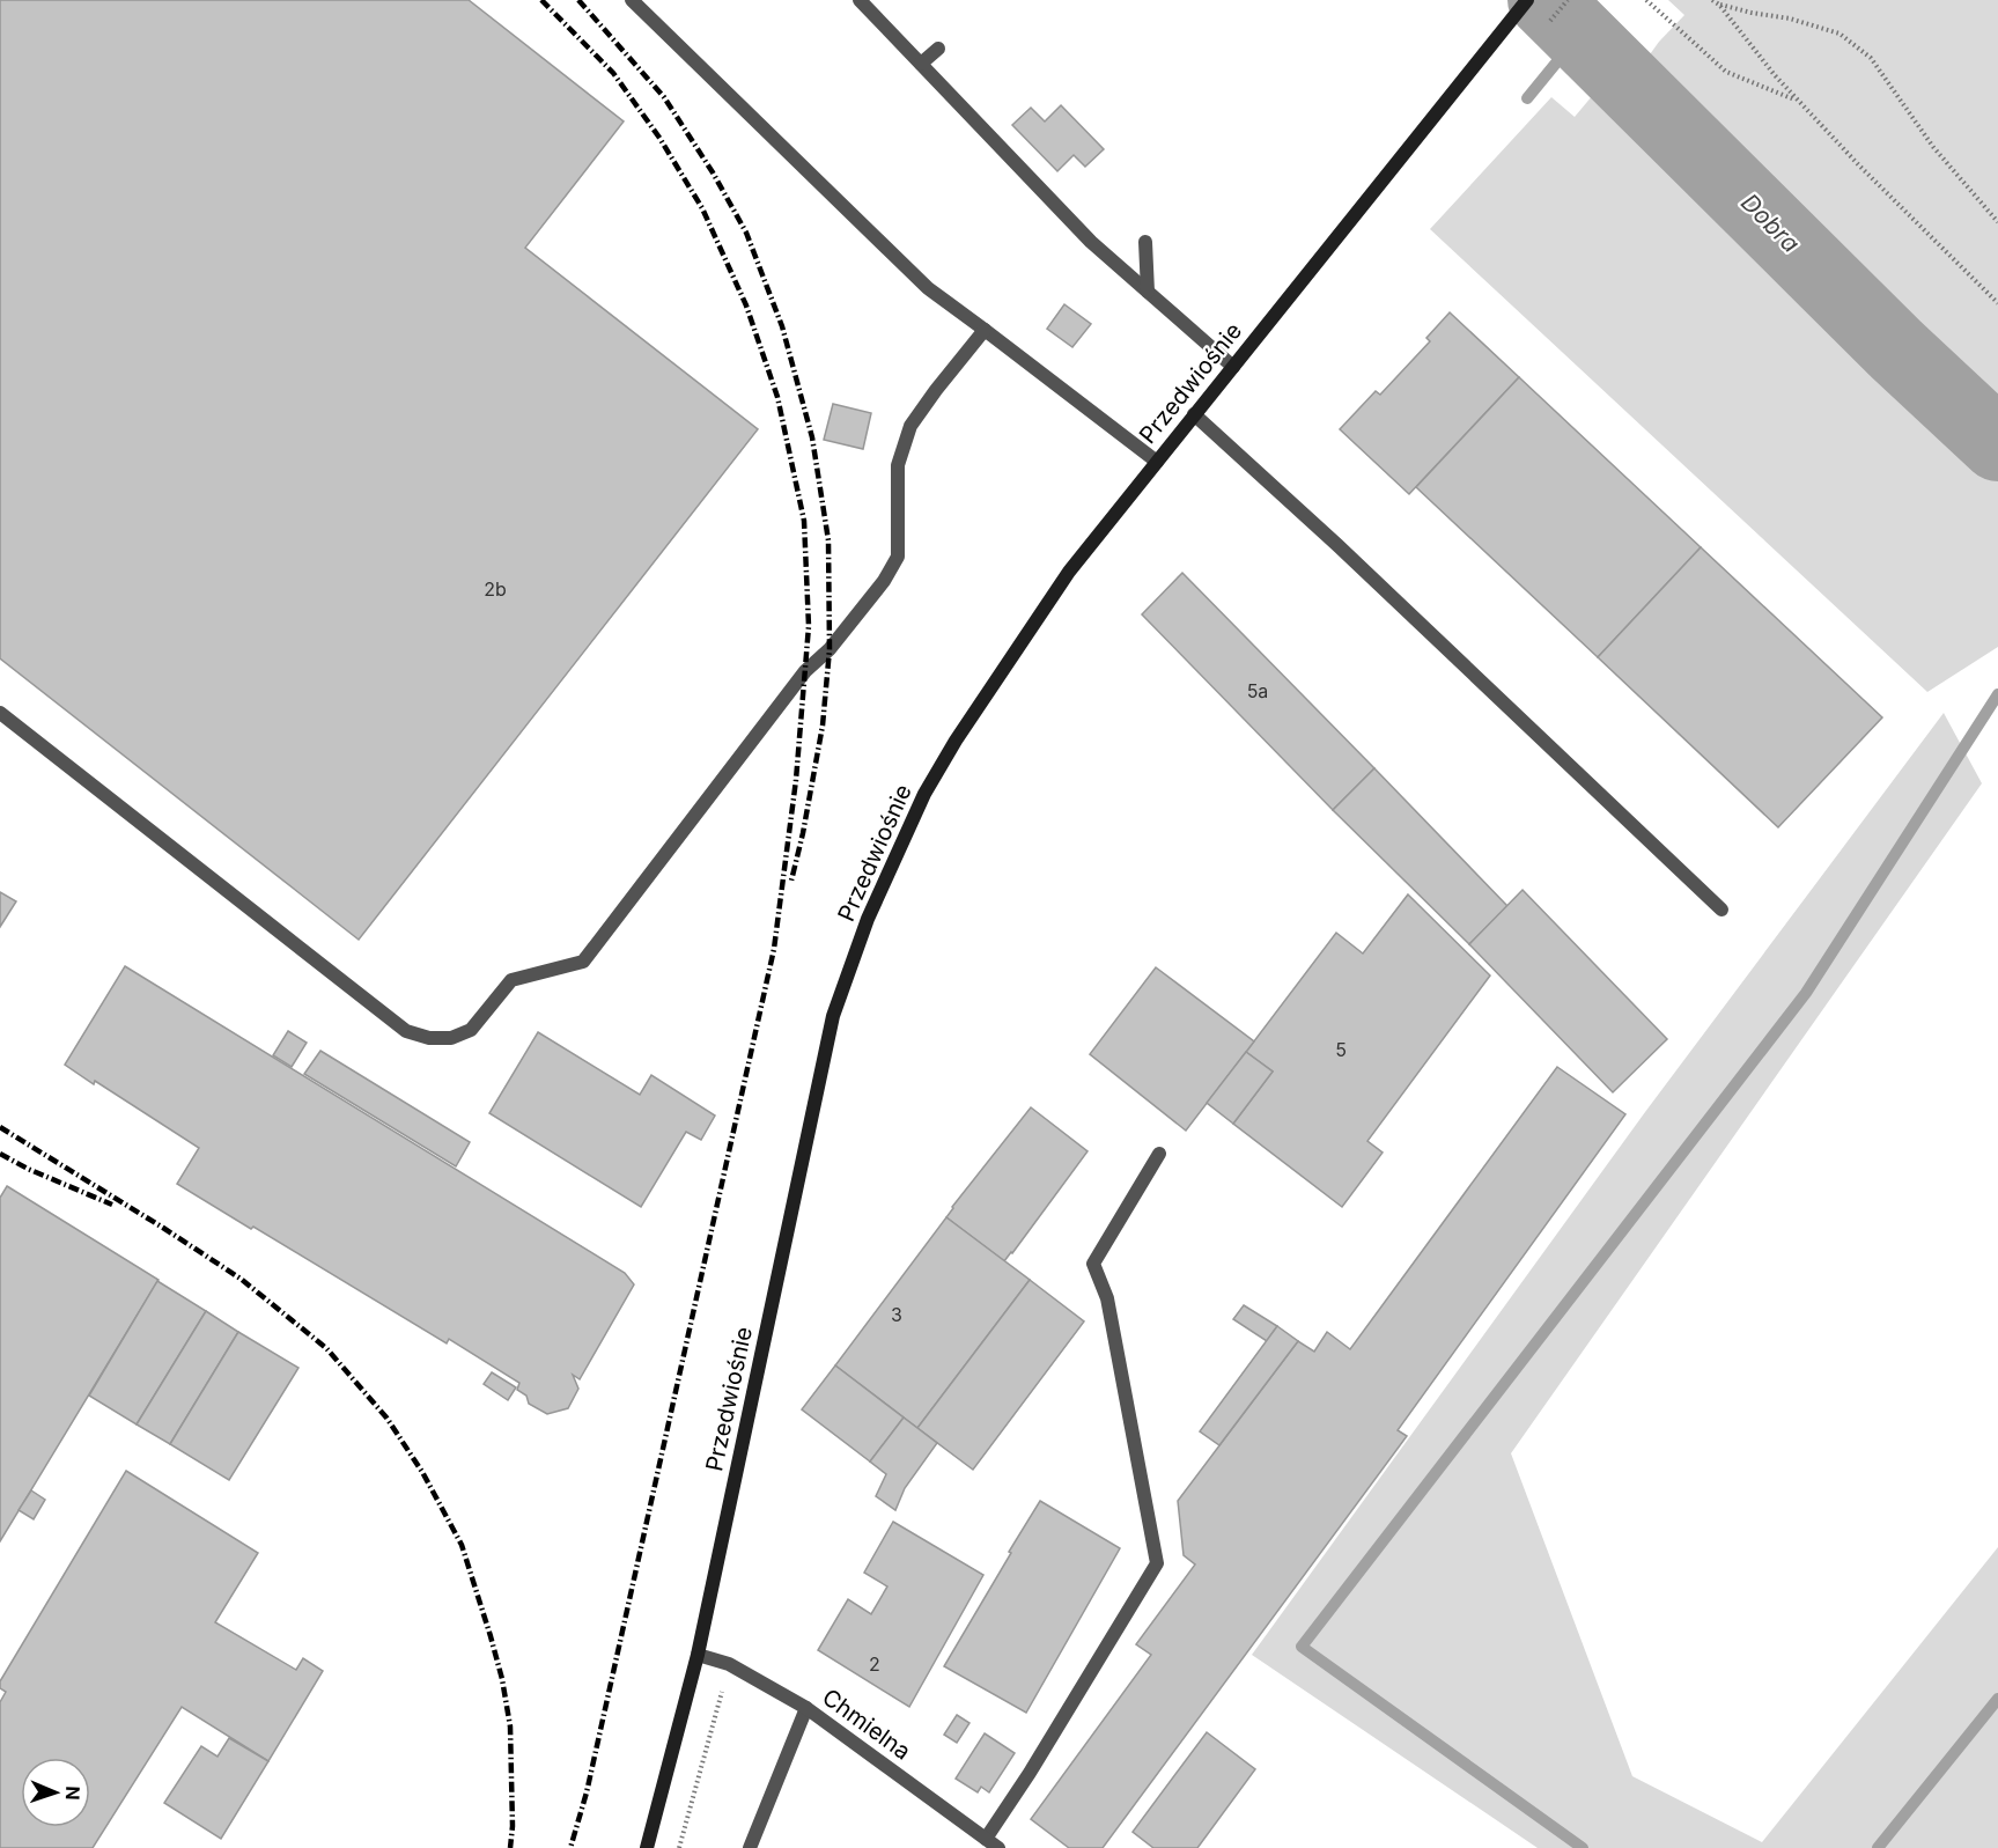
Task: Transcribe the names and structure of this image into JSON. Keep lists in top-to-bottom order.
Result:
{
  "streets": {
    "street": ["Przedwiośnie", "Chmielna"]
  },
  "crossings": [
    ["Przedwiośnie", "Chmielna"]
  ],
  "water": ["Dobra"],
  "house_numbers": [
    "2b",
    "5a",
    "5",
    "3",
    "2"
  ],
  "north": "right"
}
